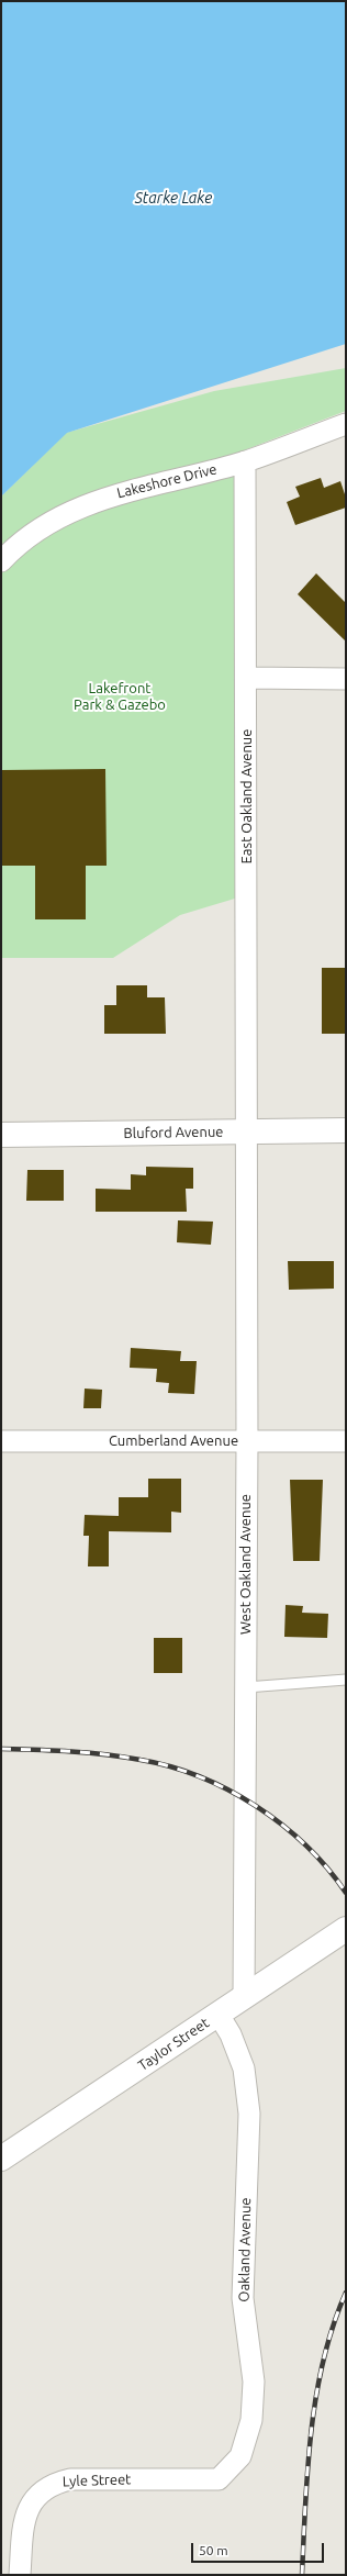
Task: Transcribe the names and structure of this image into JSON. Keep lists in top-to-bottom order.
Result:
{
  "streets": {
    "street": [
      "Lakeshore Drive",
      "East Oakland Avenue",
      "Bluford Avenue",
      "Cumberland Avenue",
      "West Oakland Avenue",
      "Taylor Street",
      "Oakland Avenue",
      "Lyle Street"
    ]
  },
  "crossings": [
    ["Lakeshore Drive", "East Oakland Avenue"],
    ["East Oakland Avenue", "Bluford Avenue"],
    ["East Oakland Avenue", "West Oakland Avenue"],
    ["Bluford Avenue", "West Oakland Avenue"],
    ["Cumberland Avenue", "West Oakland Avenue"],
    ["West Oakland Avenue", "Taylor Street"],
    ["Taylor Street", "Oakland Avenue"],
    ["Oakland Avenue", "Lyle Street"]
  ],
  "water": ["Starke Lake"],
  "parks": ["Lakefront Park & Gazebo"],
  "scale_bar": "50 m"
}
